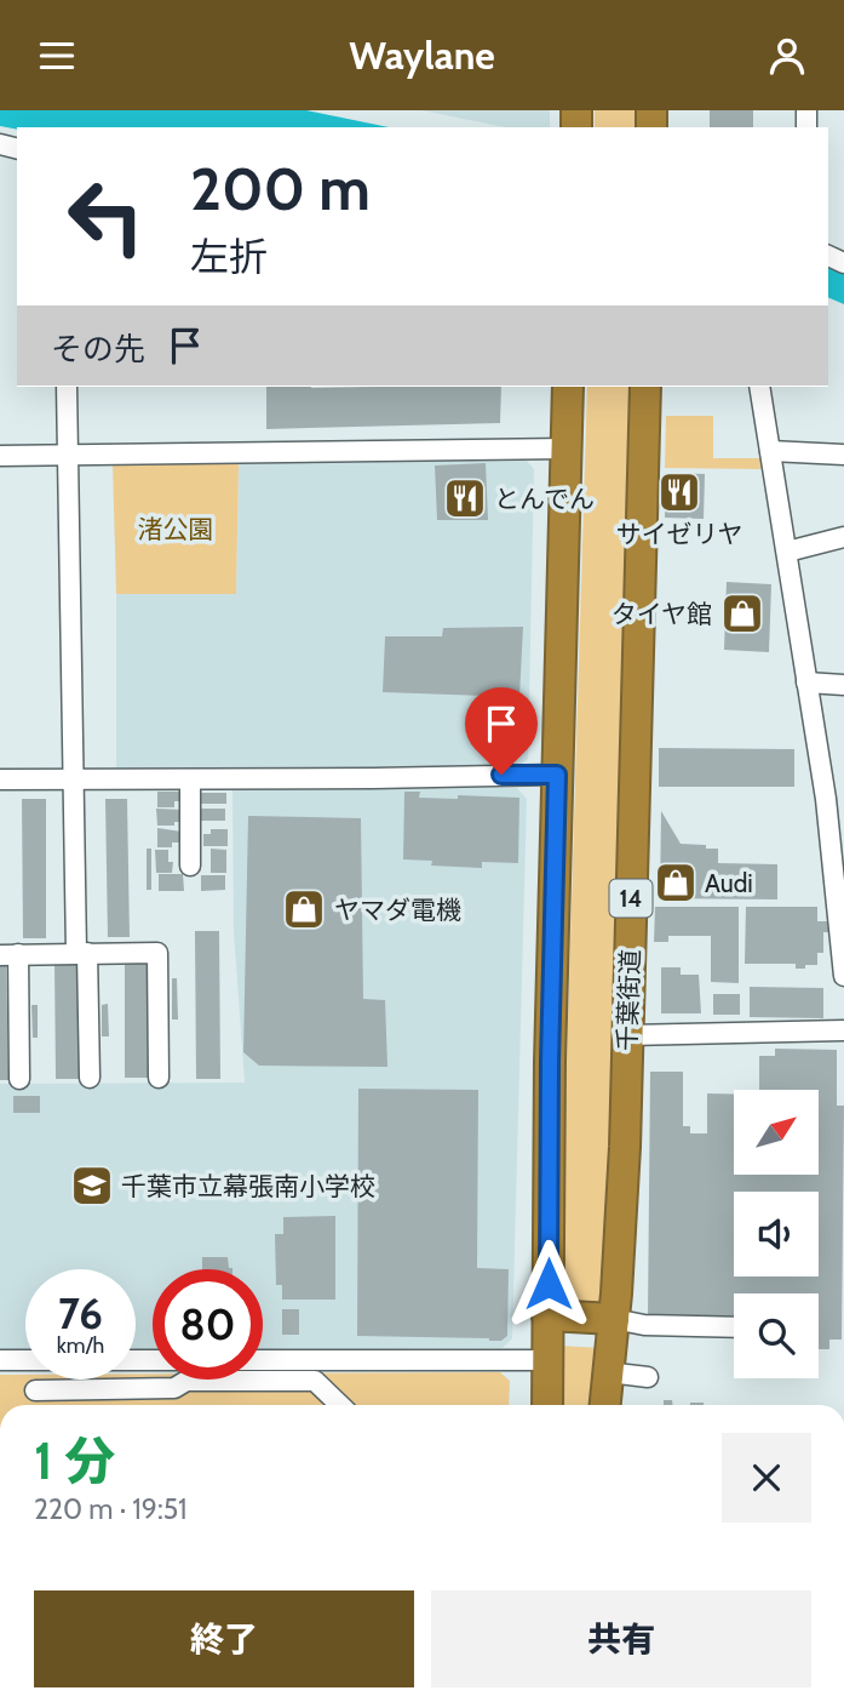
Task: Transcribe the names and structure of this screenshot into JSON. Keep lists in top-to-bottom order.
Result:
{
  "streets": {
    "highway": ["14", "千葉街道"]
  },
  "parks": ["渚公園"],
  "places": {
    "restaurant": ["サイゼリヤ", "とんでん"],
    "shop": ["タイヤ館", "Audi", "ヤマダ電機"],
    "school or university": ["千葉市立幕張南小学校"]
  },
  "north": "top right",
  "page": {
    "header": "Waylane",
    "turn": ["200 m", "左折"],
    "then": "その先",
    "speed": "76 km/h",
    "limit": "80",
    "heading": ["1 分", "220 m · 19:51"],
    "buttons": ["終了", "共有"]
  }
}
